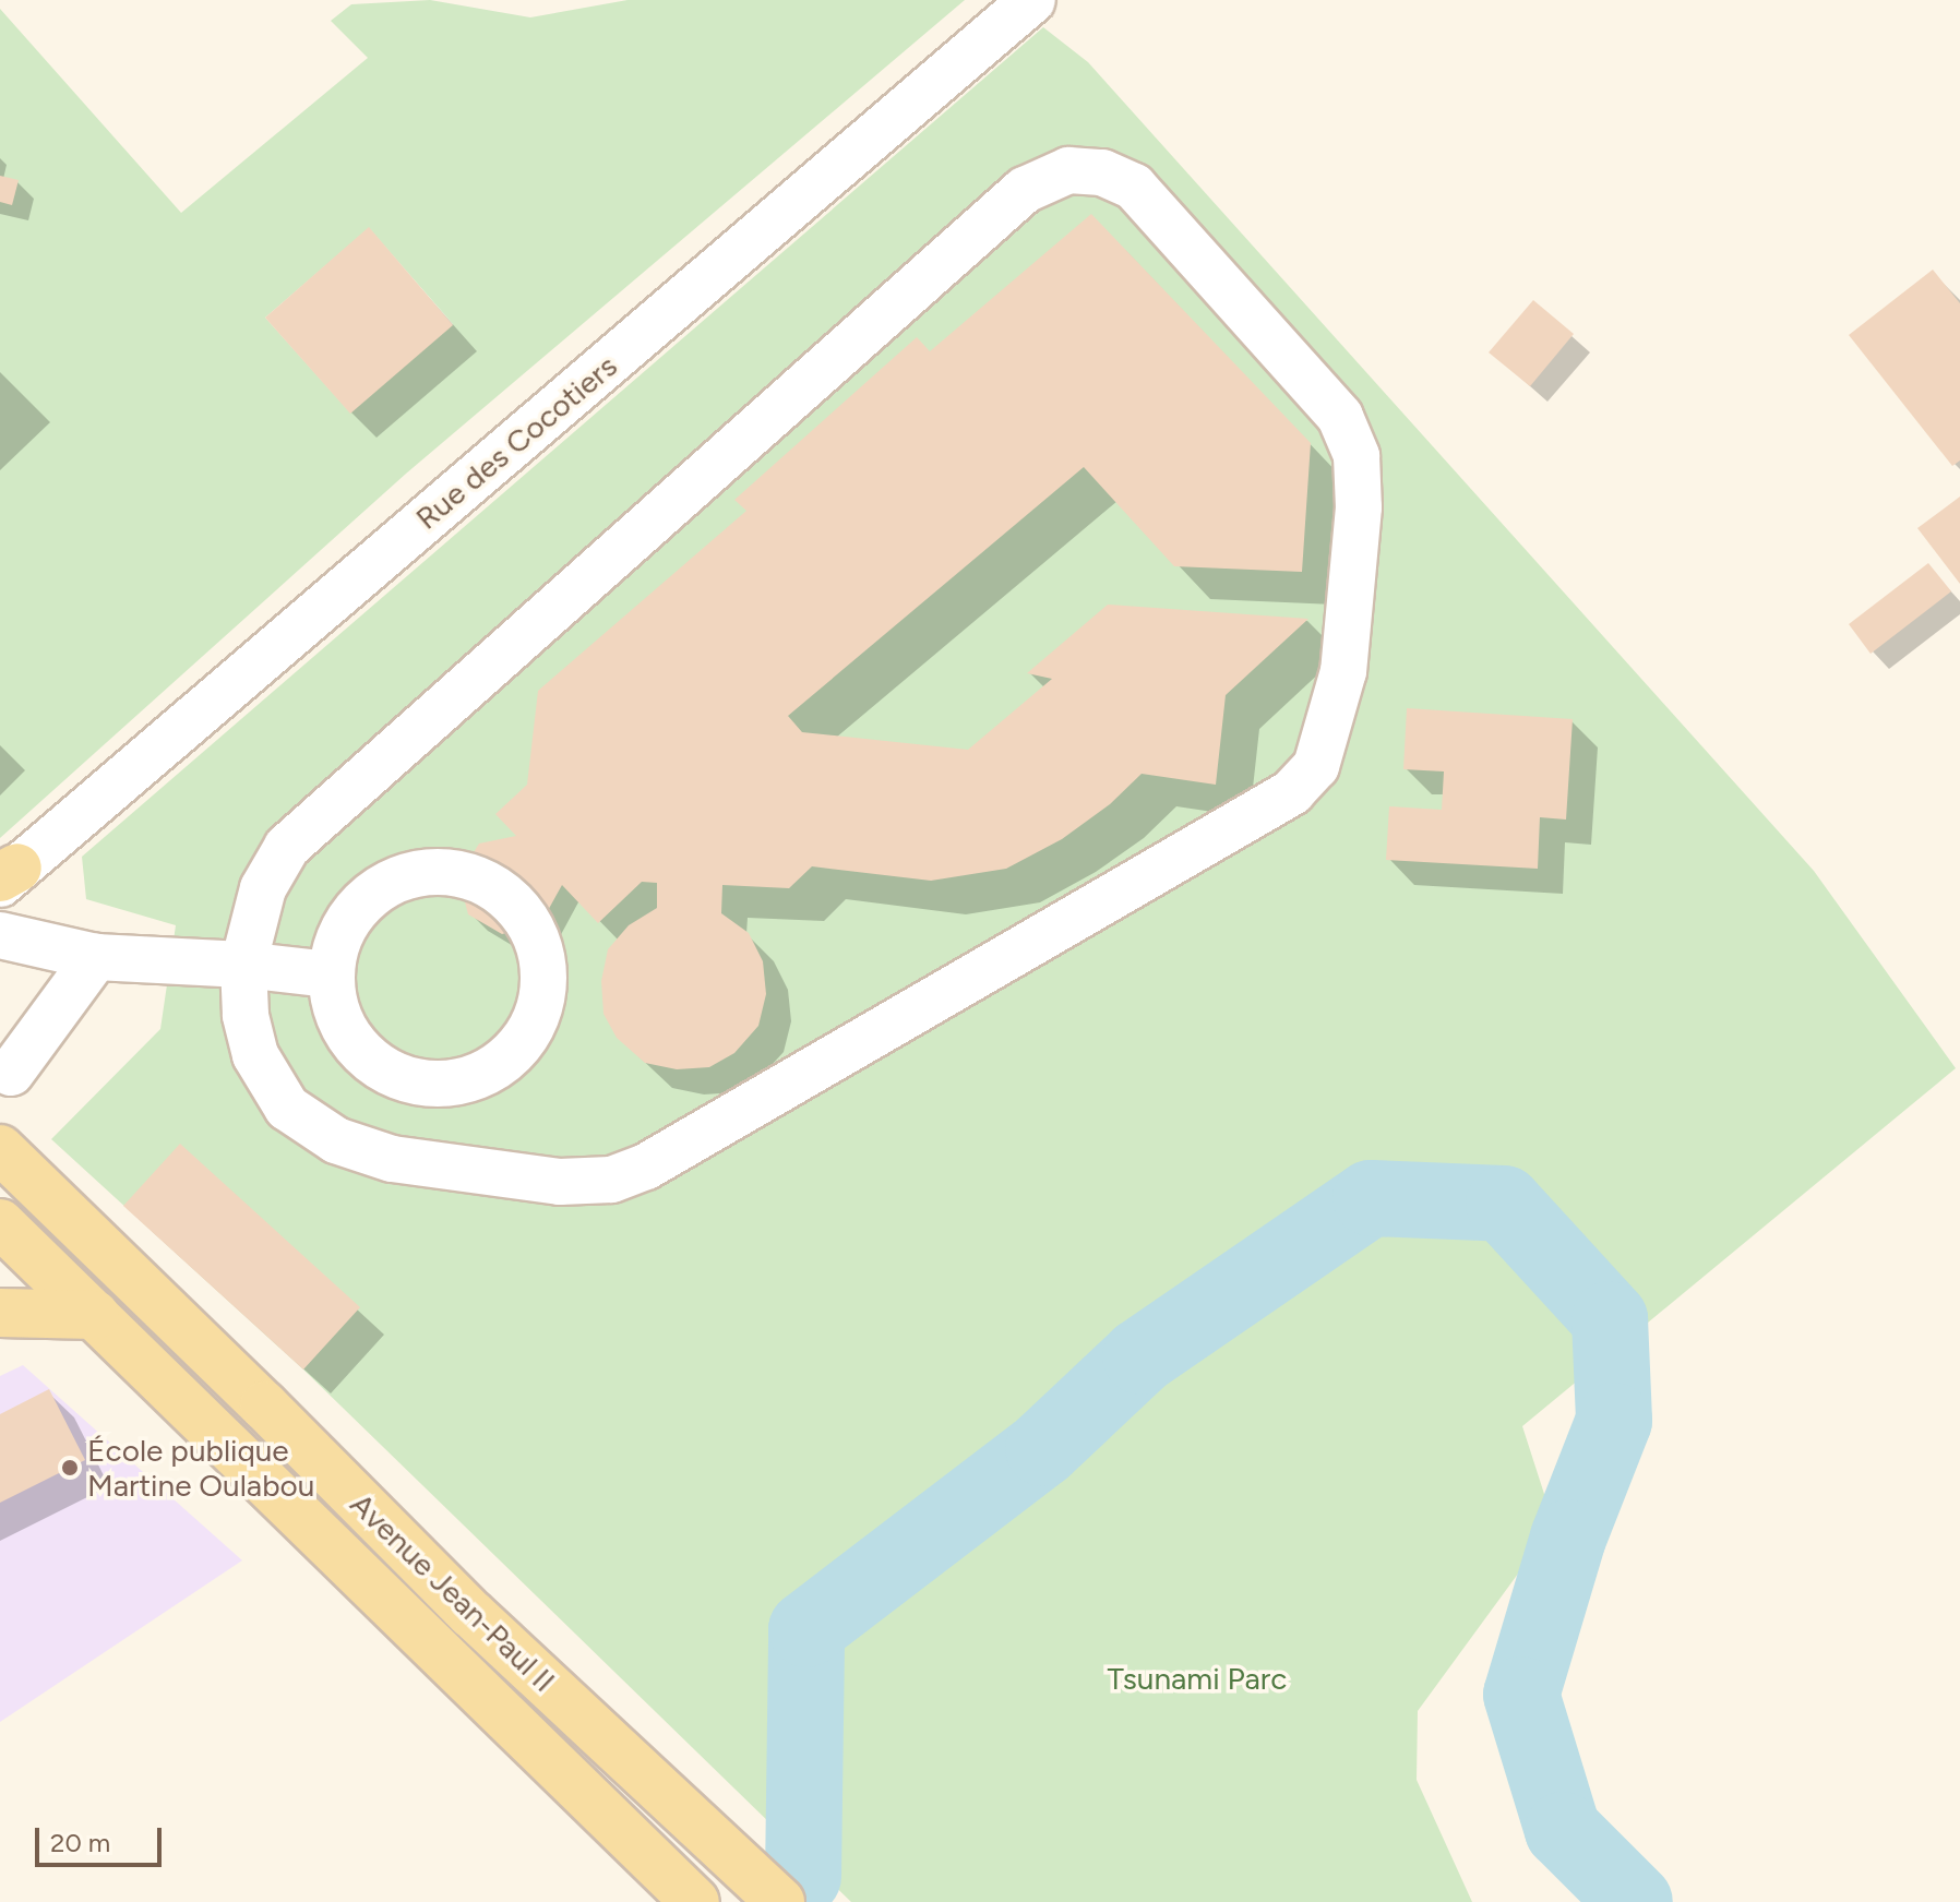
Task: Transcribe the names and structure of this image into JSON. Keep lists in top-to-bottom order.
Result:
{
  "streets": {
    "main road": ["Avenue Jean-Paul II"],
    "street": ["Rue des Cocotiers"]
  },
  "parks": ["Tsunami Parc"],
  "places": ["École publique Martine Oulabou"],
  "scale_bar": "20 m"
}
